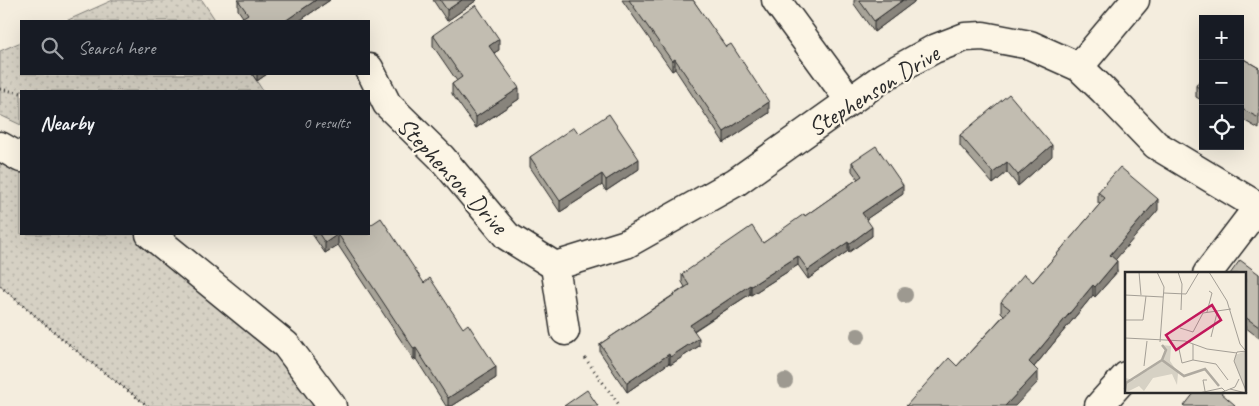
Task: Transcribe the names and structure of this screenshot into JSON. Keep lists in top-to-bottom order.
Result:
{
  "streets": {
    "street": ["Stephenson Drive"]
  },
  "page": {
    "map_buttons": ["+", "−"],
    "search": "Search here",
    "heading": ["Nearby", "0 results"]
  }
}
